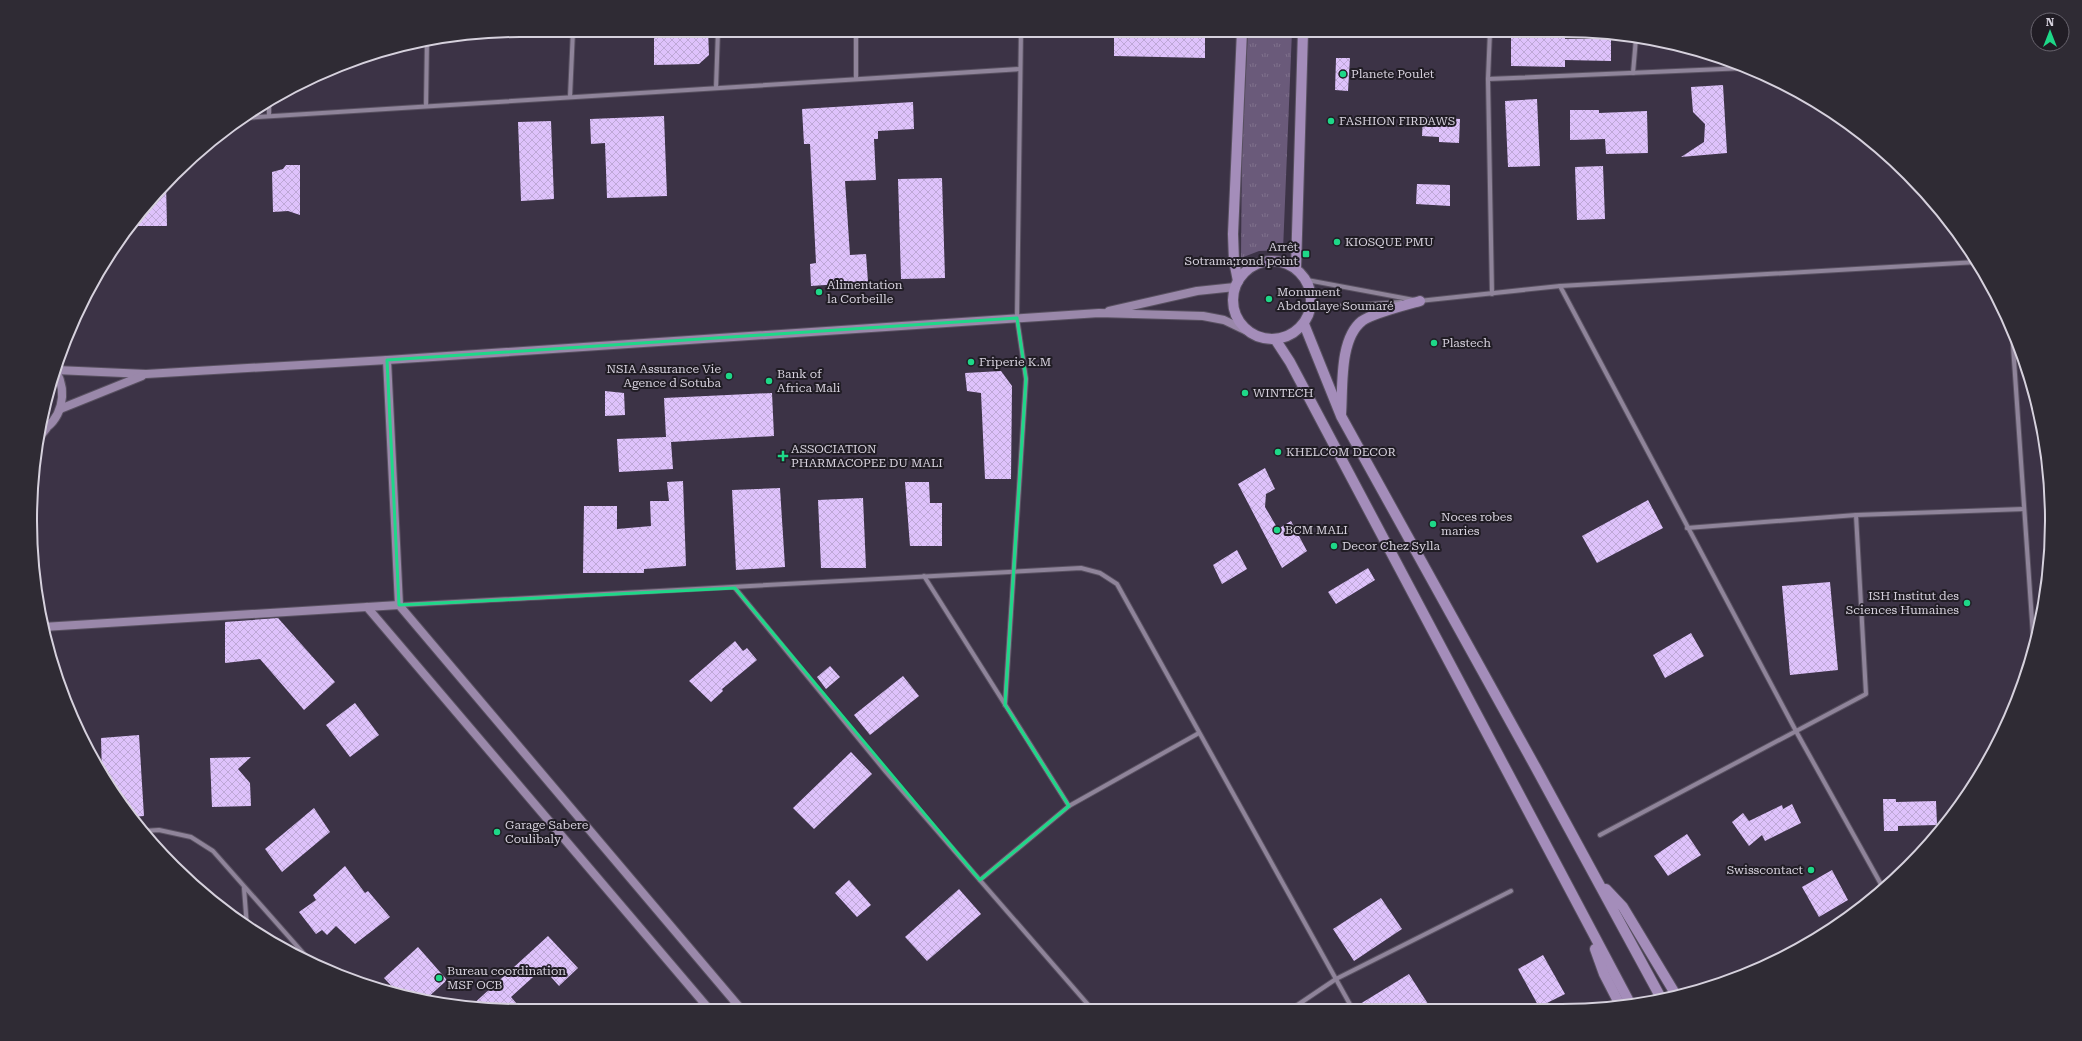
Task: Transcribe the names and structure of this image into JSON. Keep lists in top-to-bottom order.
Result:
{
  "places": {
    "other": [
      "Planete Poulet",
      "FASHION FIRDAWS",
      "KIOSQUE PMU",
      "Alimentation la Corbeille",
      "Monument Abdoulaye Soumaré",
      "Plastech",
      "Friperie K.M",
      "NSIA Assurance Vie Agence d Sotuba",
      "Bank of Africa Mali",
      "WINTECH",
      "KHELCOM DECOR",
      "Noces robes maries",
      "BCM MALI",
      "Decor Chez Sylla",
      "ISH Institut des Sciences Humaines",
      "Garage Sabere Coulibaly",
      "Swisscontact",
      "Bureau coordination MSF OCB"
    ],
    "transit": ["Arrêt Sotrama;rond point"],
    "health": ["ASSOCIATION PHARMACOPEE DU MALI"]
  },
  "north": "top"
}
